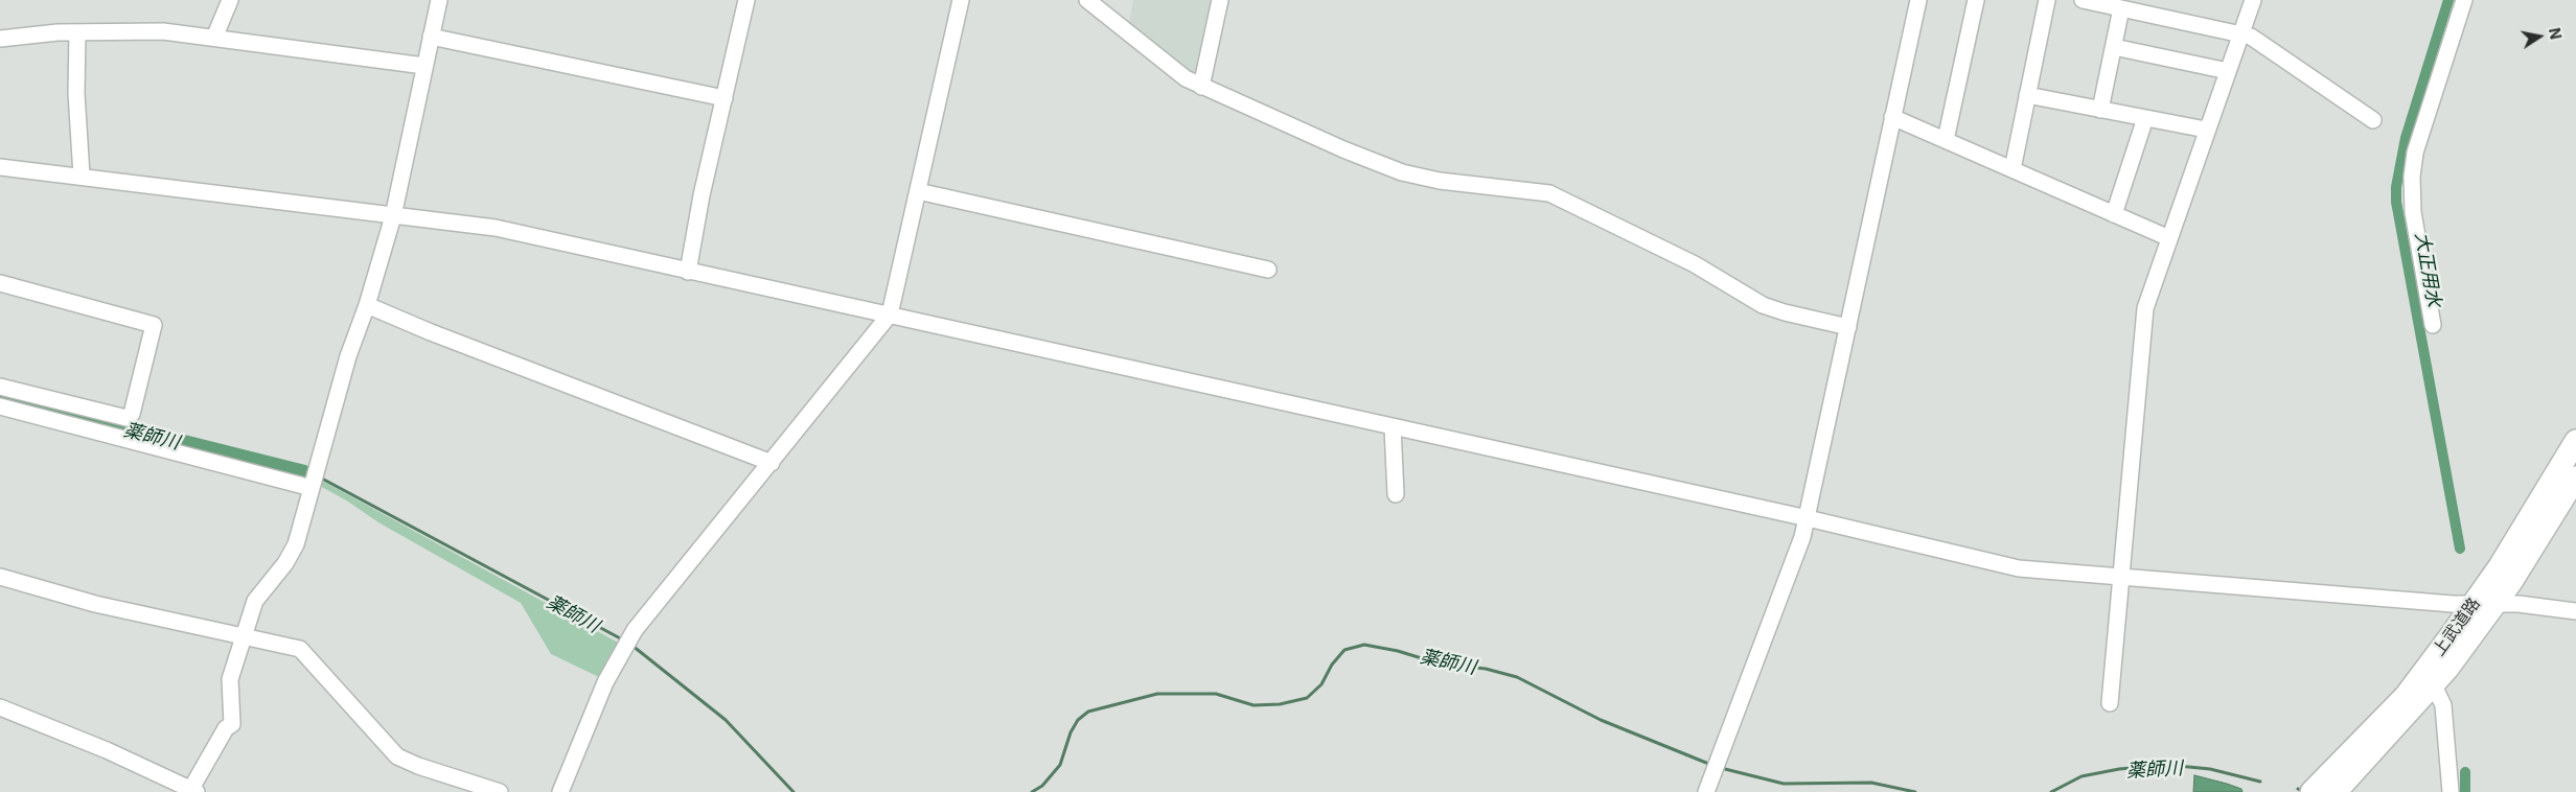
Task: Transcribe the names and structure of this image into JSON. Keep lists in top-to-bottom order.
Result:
{
  "streets": {
    "highway": ["上武道路"]
  },
  "water": ["大正用水", "薬師川"],
  "north": "right"
}
